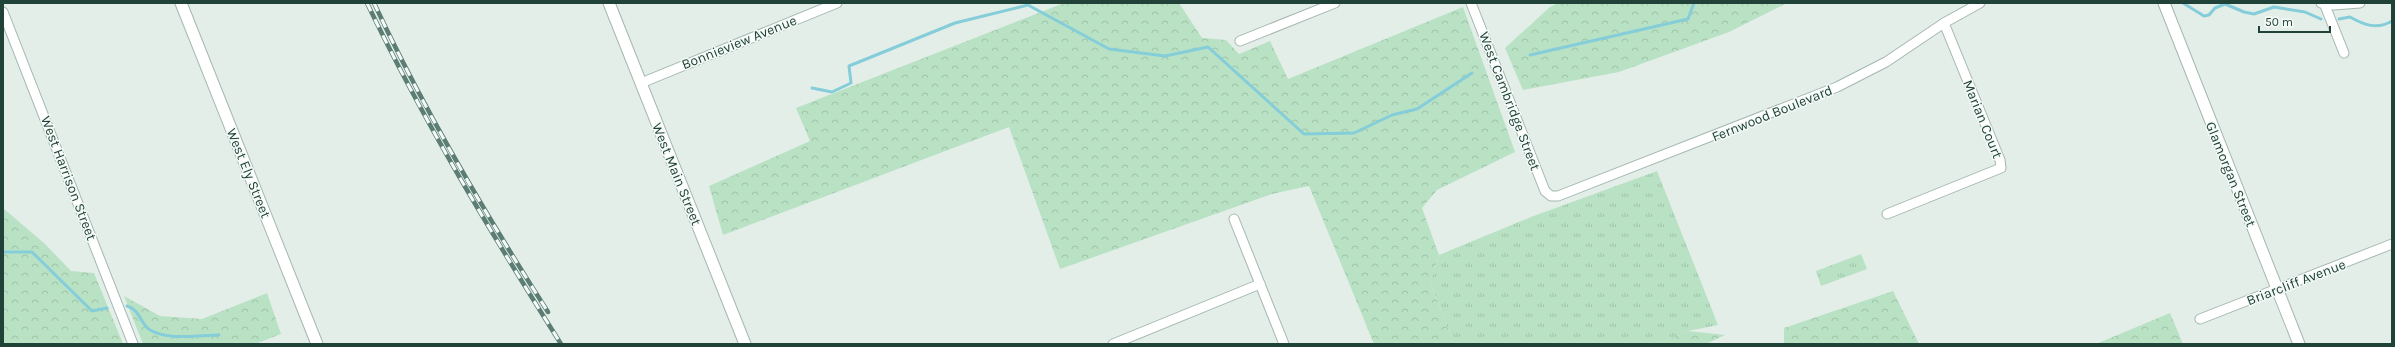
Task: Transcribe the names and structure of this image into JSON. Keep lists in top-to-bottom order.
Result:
{
  "streets": {
    "street": [
      "Bonnieview Avenue",
      "West Cambridge Street",
      "Fernwood Boulevard",
      "Marian Court",
      "West Ely Street",
      "West Main Street",
      "Glamorgan Street",
      "West Harrison Street",
      "Briarcliff Avenue"
    ]
  },
  "crossings": [
    ["Bonnieview Avenue", "West Main Street"],
    ["West Cambridge Street", "Fernwood Boulevard"],
    ["Fernwood Boulevard", "Marian Court"],
    ["Glamorgan Street", "Briarcliff Avenue"]
  ],
  "scale_bar": "50 m"
}
